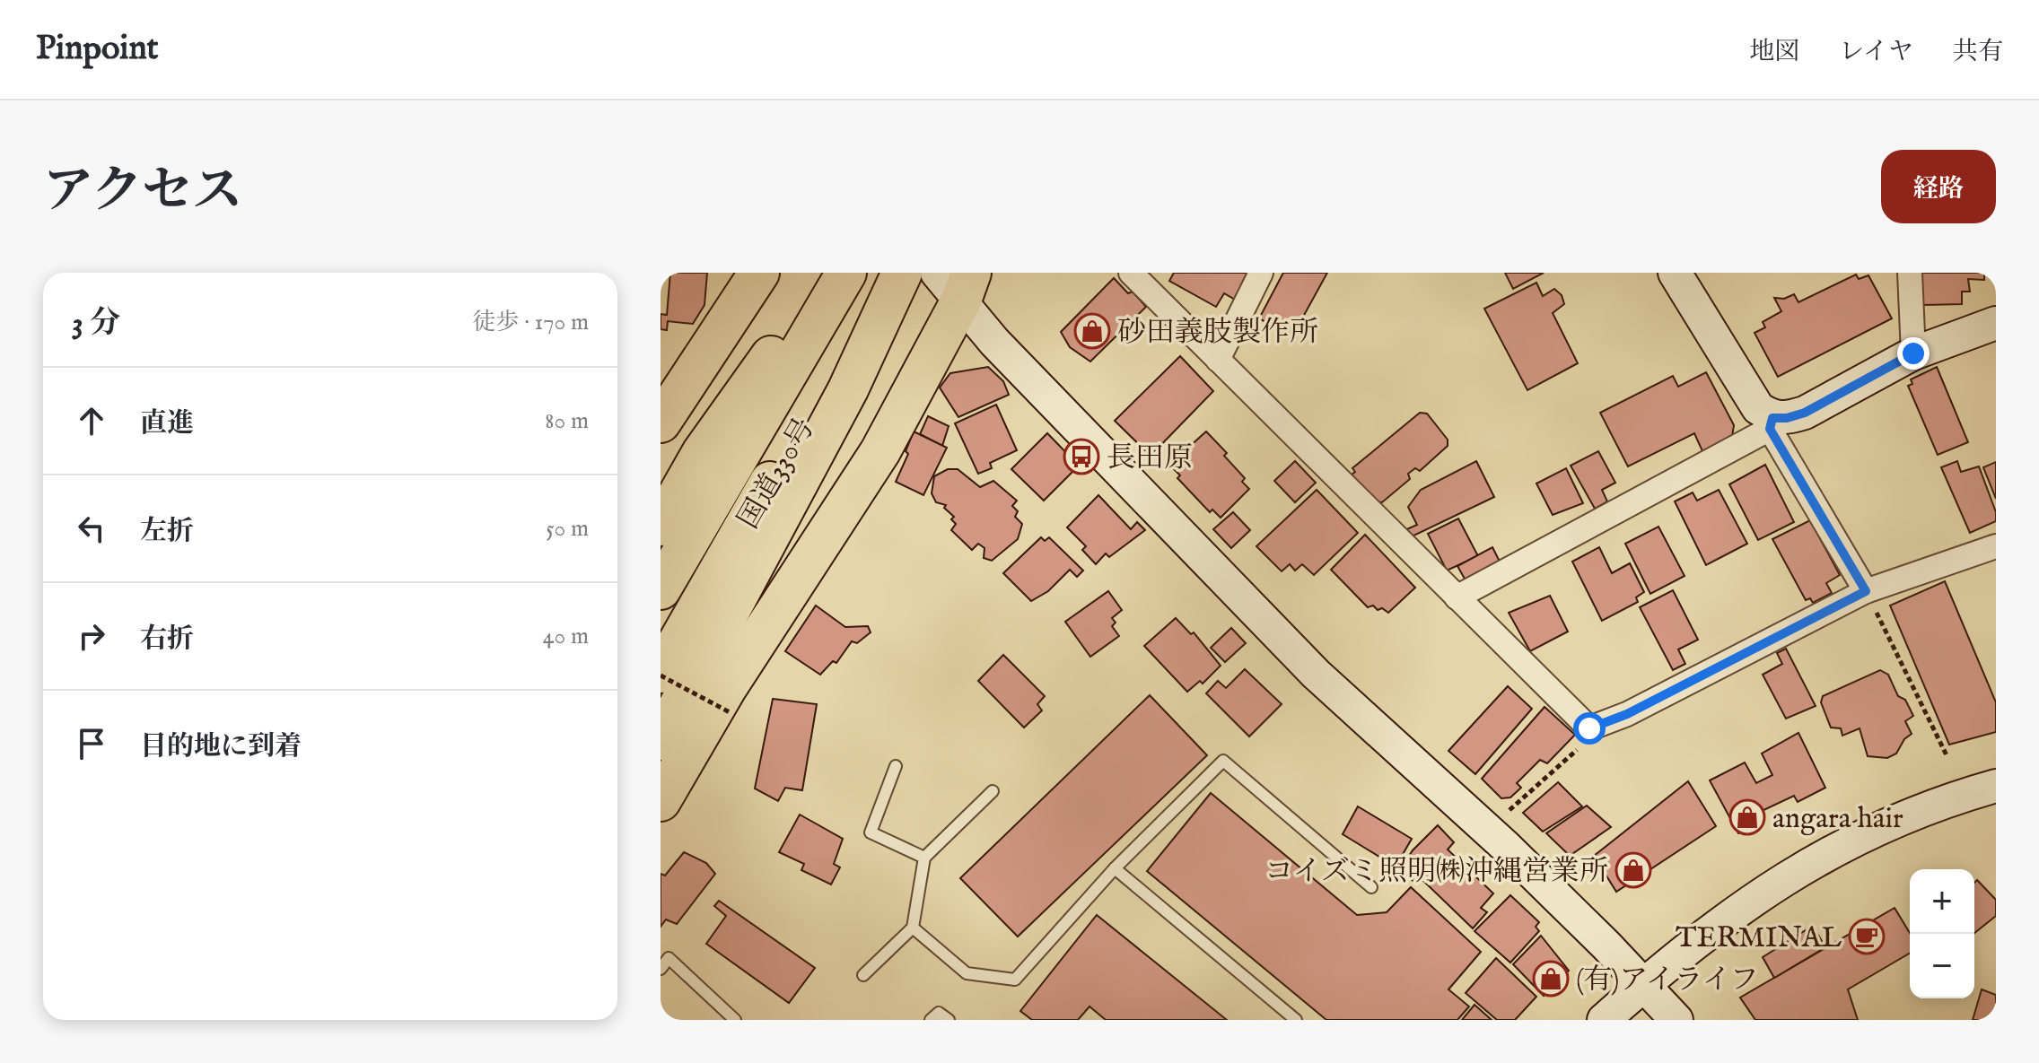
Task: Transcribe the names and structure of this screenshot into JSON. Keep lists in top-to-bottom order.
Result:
{
  "streets": {
    "highway": ["国道330号"]
  },
  "places": {
    "shop": [
      "砂田義肢製作所",
      "angara hair",
      "コイズミ照明㈱沖縄営業所",
      "(有)アイライフ"
    ],
    "bus stop": ["長田原"],
    "cafe": ["TERMINAL"]
  },
  "page": {
    "header": "Pinpoint",
    "nav": ["地図", "レイヤ", "共有"],
    "title": "アクセス",
    "buttons": "経路",
    "heading": ["3 分", "徒歩 · 170 m"],
    "list": [
      ["直進", "80 m"],
      ["左折", "50 m"],
      ["右折", "40 m"],
      "目的地に到着"
    ],
    "map_buttons": ["+", "−"]
  }
}
